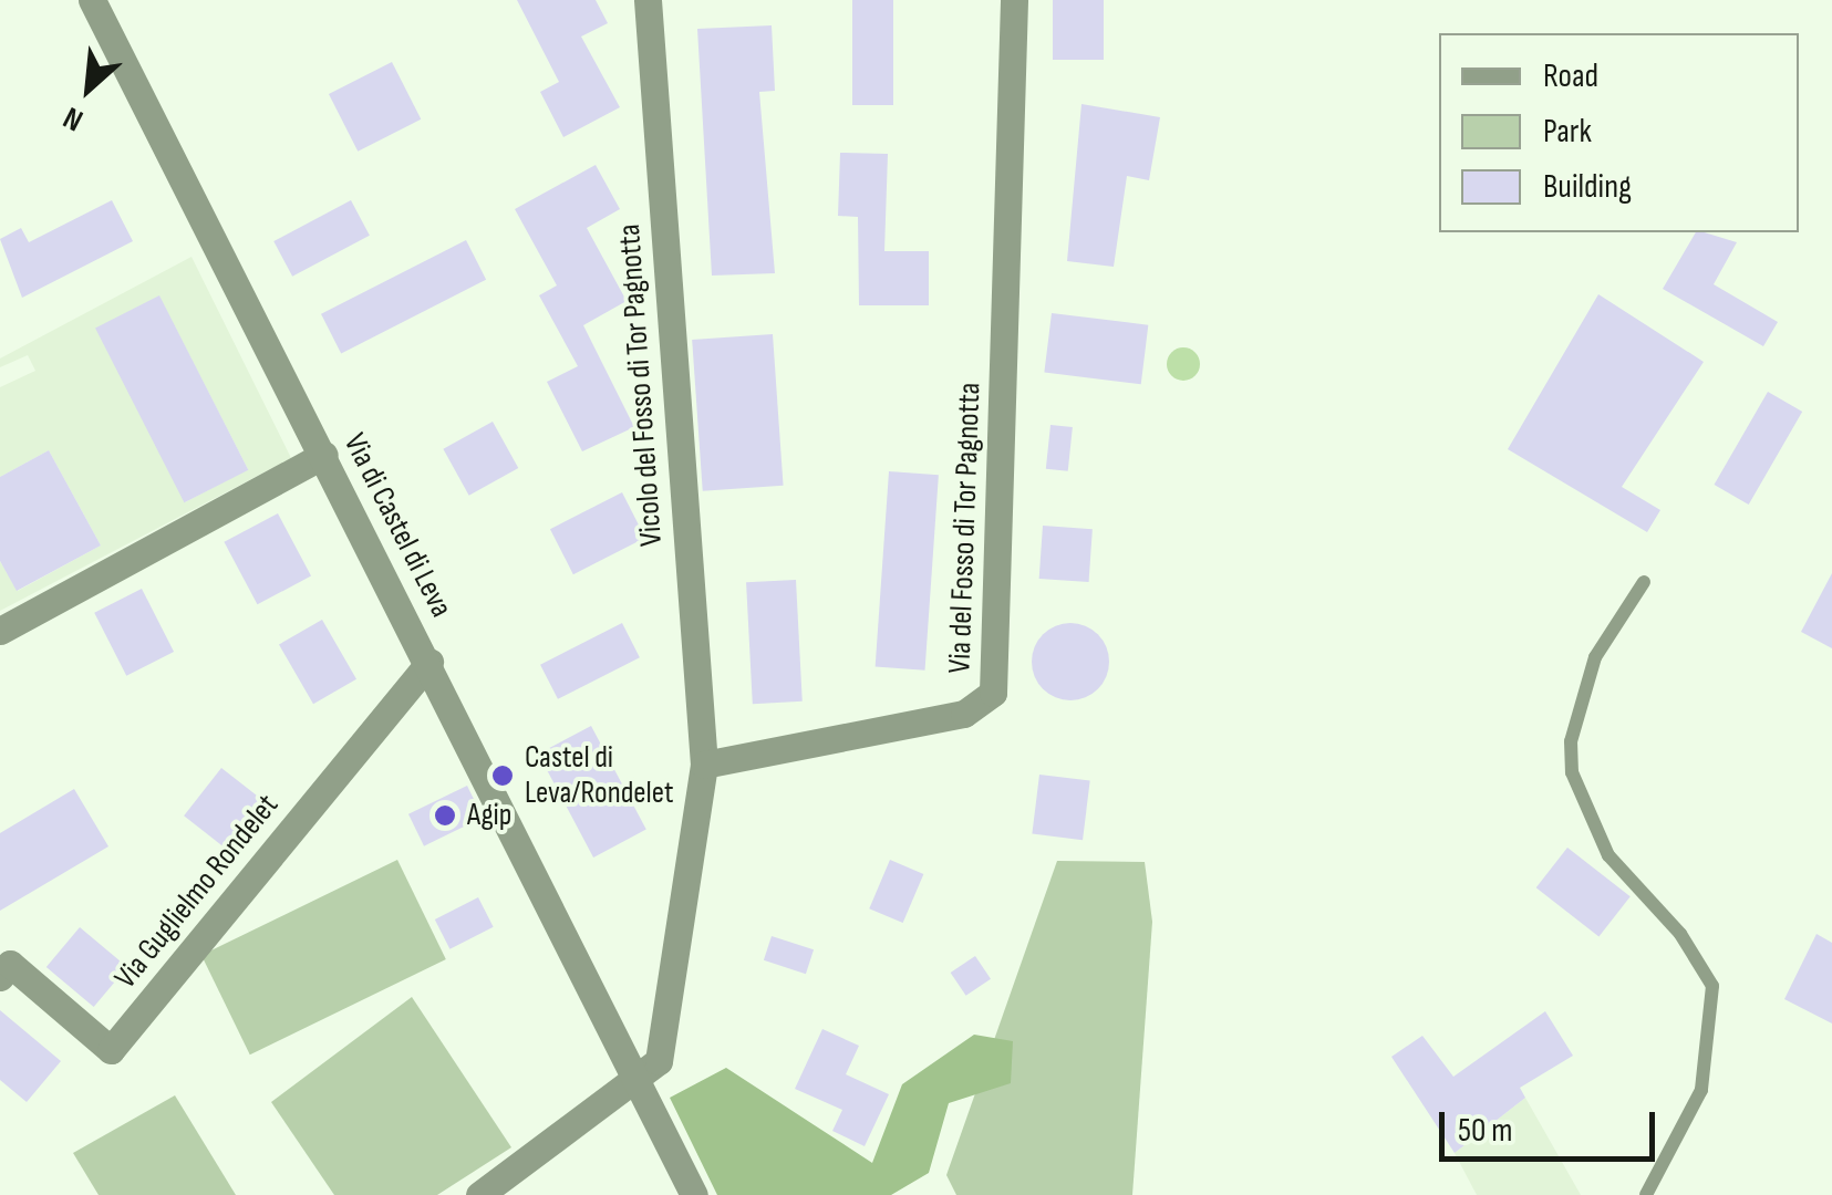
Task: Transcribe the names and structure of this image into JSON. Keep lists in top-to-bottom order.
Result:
{
  "streets": {
    "street": [
      "Vicolo del Fosso di Tor Pagnotta",
      "Via di Castel di Leva",
      "Via del Fosso di Tor Pagnotta",
      "Via Guglielmo Rondelet"
    ]
  },
  "crossings": [
    ["Vicolo del Fosso di Tor Pagnotta", "Via del Fosso di Tor Pagnotta"],
    ["Via di Castel di Leva", "Via Guglielmo Rondelet"]
  ],
  "places": ["Castel di Leva/Rondelet", "Agip"],
  "legend": ["Road", "Park", "Building"],
  "scale_bar": "50 m",
  "north": "bottom left"
}
